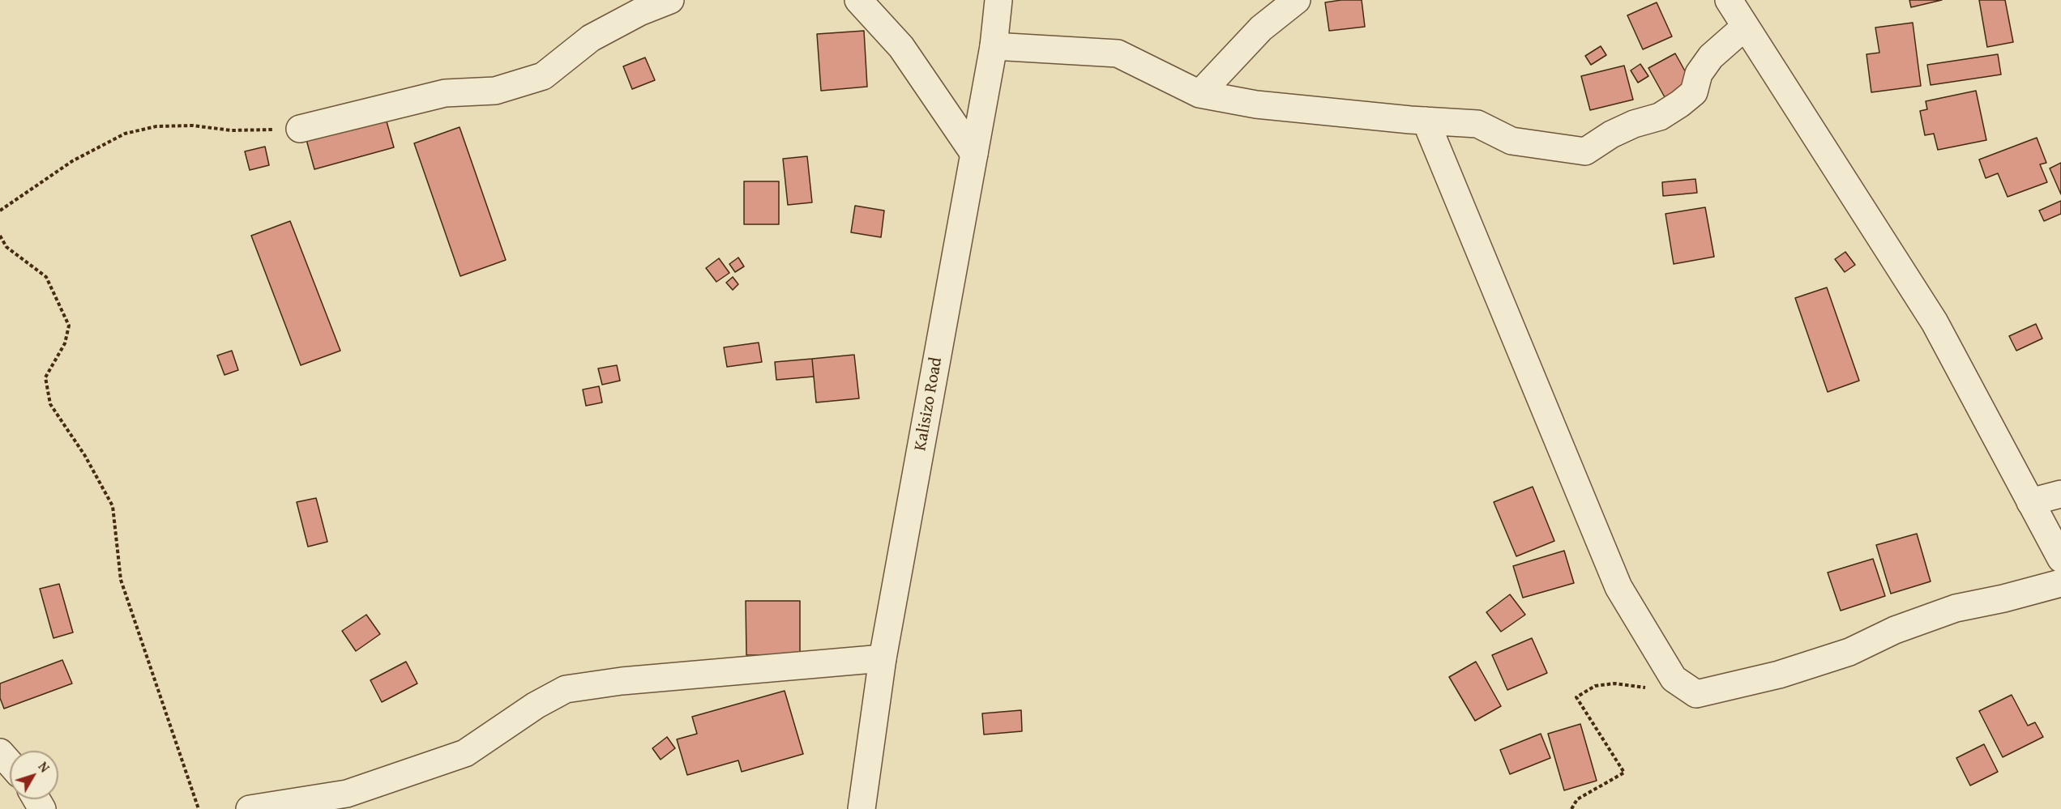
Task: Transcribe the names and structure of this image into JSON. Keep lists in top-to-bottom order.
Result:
{
  "streets": {
    "street": ["Kalisizo Road"]
  },
  "north": "top right"
}
